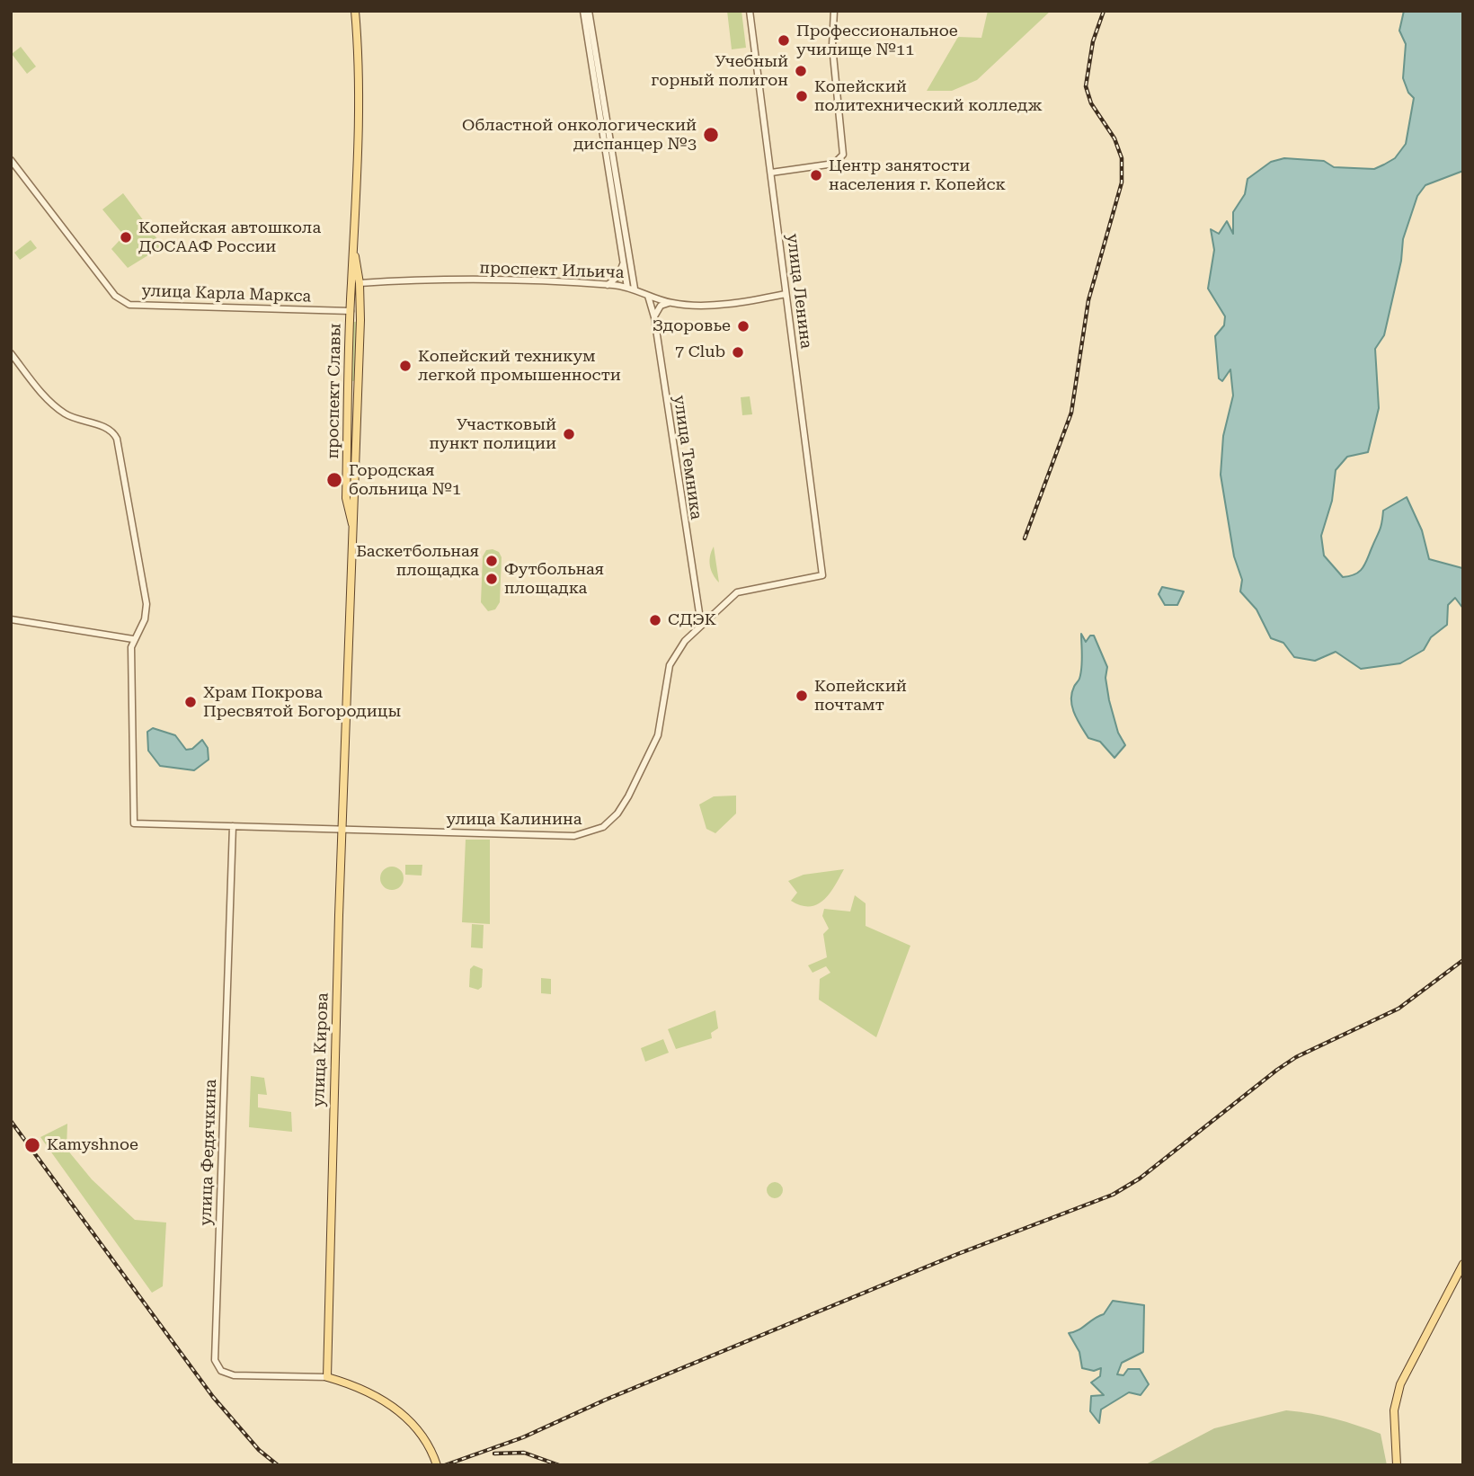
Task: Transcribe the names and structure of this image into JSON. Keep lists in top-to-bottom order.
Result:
{
  "streets": {
    "main road": [
      "проспект Ильича",
      "улица Карла Маркса",
      "проспект Славы",
      "улица Кирова"
    ],
    "street": [
      "улица Ленина",
      "улица Темника",
      "улица Калинина",
      "улица Федячкина"
    ]
  },
  "crossings": [
    ["проспект Ильича", "улица Ленина"],
    ["проспект Ильича", "проспект Славы"],
    ["проспект Ильича", "улица Темника"],
    ["улица Ленина", "улица Калинина"],
    ["улица Карла Маркса", "проспект Славы"],
    ["проспект Славы", "улица Кирова"],
    ["улица Темника", "улица Калинина"],
    ["улица Калинина", "улица Кирова"],
    ["улица Калинина", "улица Федячкина"],
    ["улица Кирова", "улица Федячкина"]
  ],
  "places": [
    "Профессиональное училище №11",
    "Учебный горный полигон",
    "Копейский политехнический колледж",
    "Областной онкологический диспанцер №3",
    "Центр занятости населения г. Копейск",
    "Копейская автошкола ДОСААФ России",
    "Здоровье",
    "7 Club",
    "Копейский техникум легкой промышенности",
    "Участковый пункт полиции",
    "Городская больница №1",
    "Баскетбольная площадка",
    "Футбольная площадка",
    "СДЭК",
    "Копейский почтамт",
    "Храм Покрова Пресвятой Богородицы",
    "Kamyshnoe"
  ]
}
